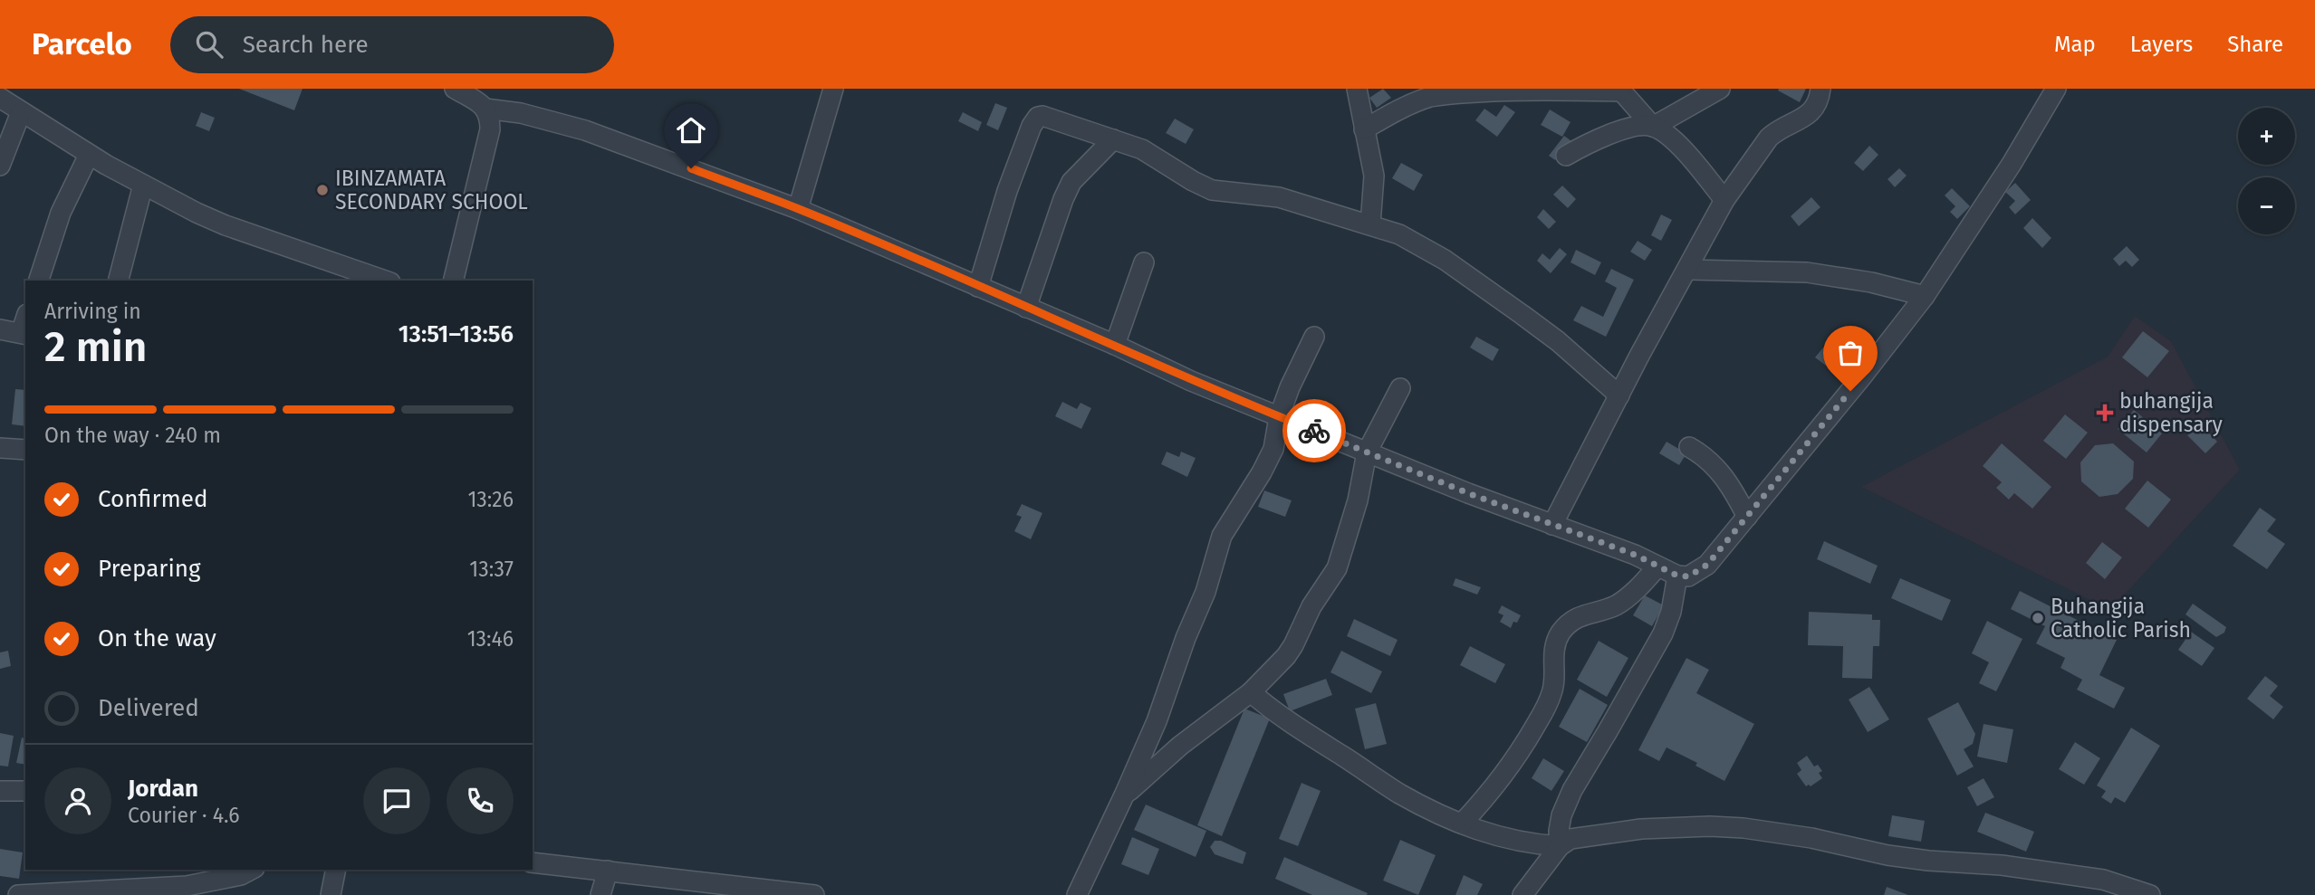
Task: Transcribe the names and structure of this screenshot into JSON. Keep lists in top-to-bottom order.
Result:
{
  "places": {
    "other": ["IBINZAMATA SECONDARY SCHOOL", "Buhangija Catholic Parish"],
    "health": ["buhangija dispensary"]
  },
  "page": {
    "header": "Parcelo",
    "search": "Search here",
    "nav": ["Map", "Layers", "Share"],
    "map_buttons": ["+", "−"],
    "heading": ["2 min", "Arriving in", "13:51–13:56"],
    "panel": ["Jordan", "Courier · 4.6"],
    "bar": "On the way · 240 m",
    "list": [
      ["Confirmed", "13:26"],
      ["Preparing", "13:37"],
      ["On the way", "13:46"],
      "Delivered"
    ]
  }
}
